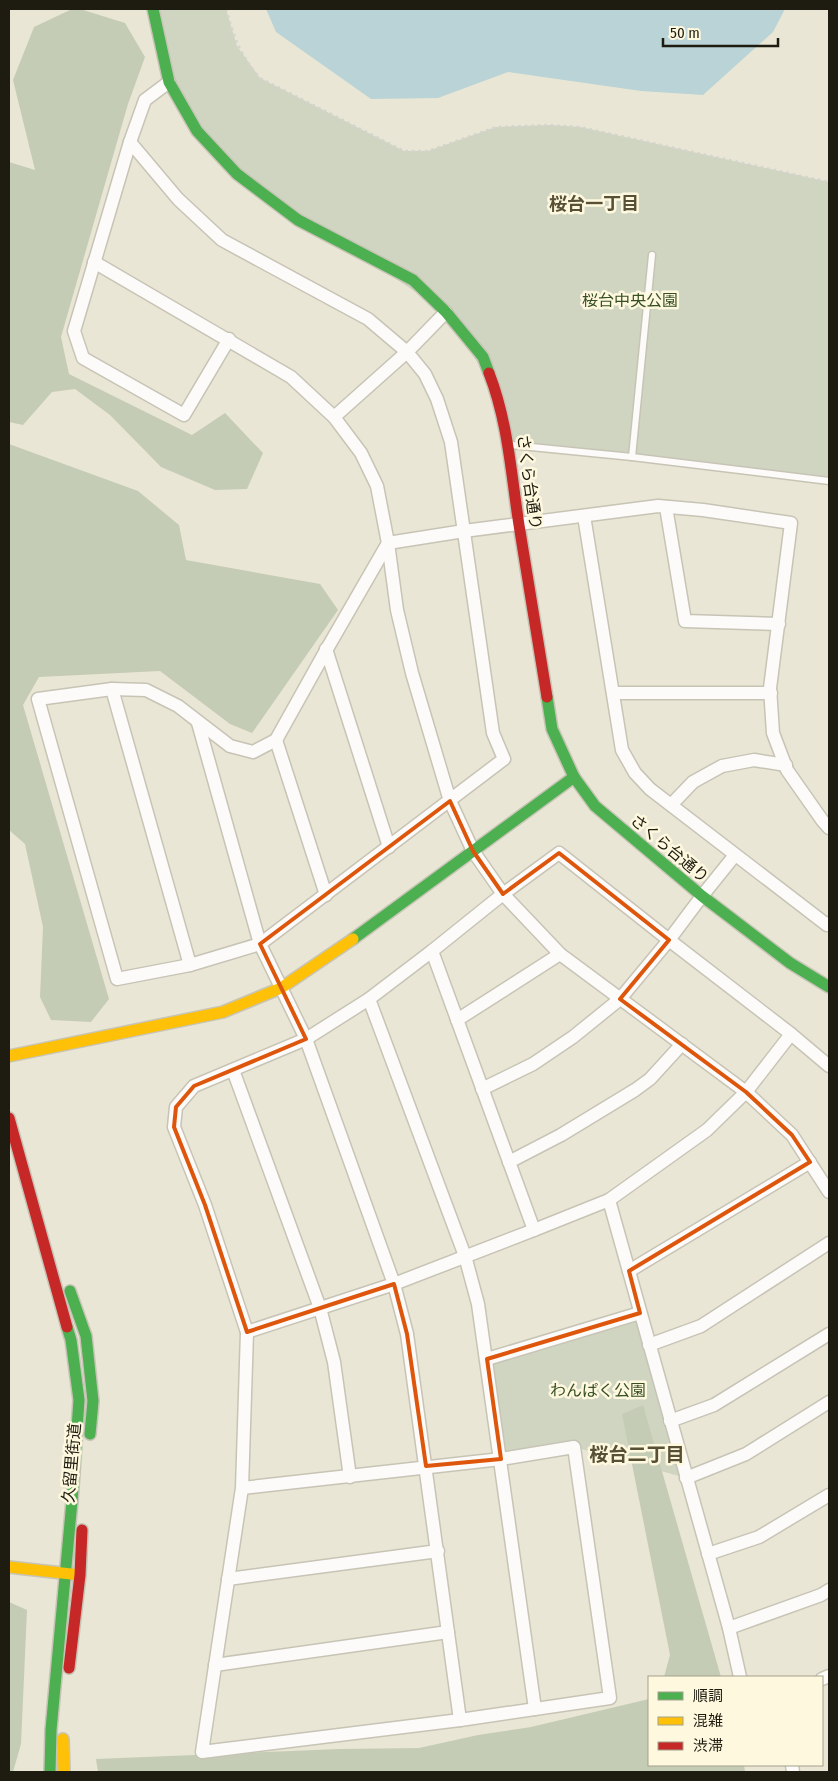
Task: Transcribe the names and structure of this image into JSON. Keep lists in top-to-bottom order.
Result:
{
  "streets": {
    "street": ["さくら台通り", "久留里街道"]
  },
  "districts": ["桜台一丁目", "桜台二丁目"],
  "parks": ["桜台中央公園", "わんぱく公園"],
  "legend": ["順調", "混雑", "渋滞"],
  "scale_bar": "50 m"
}
